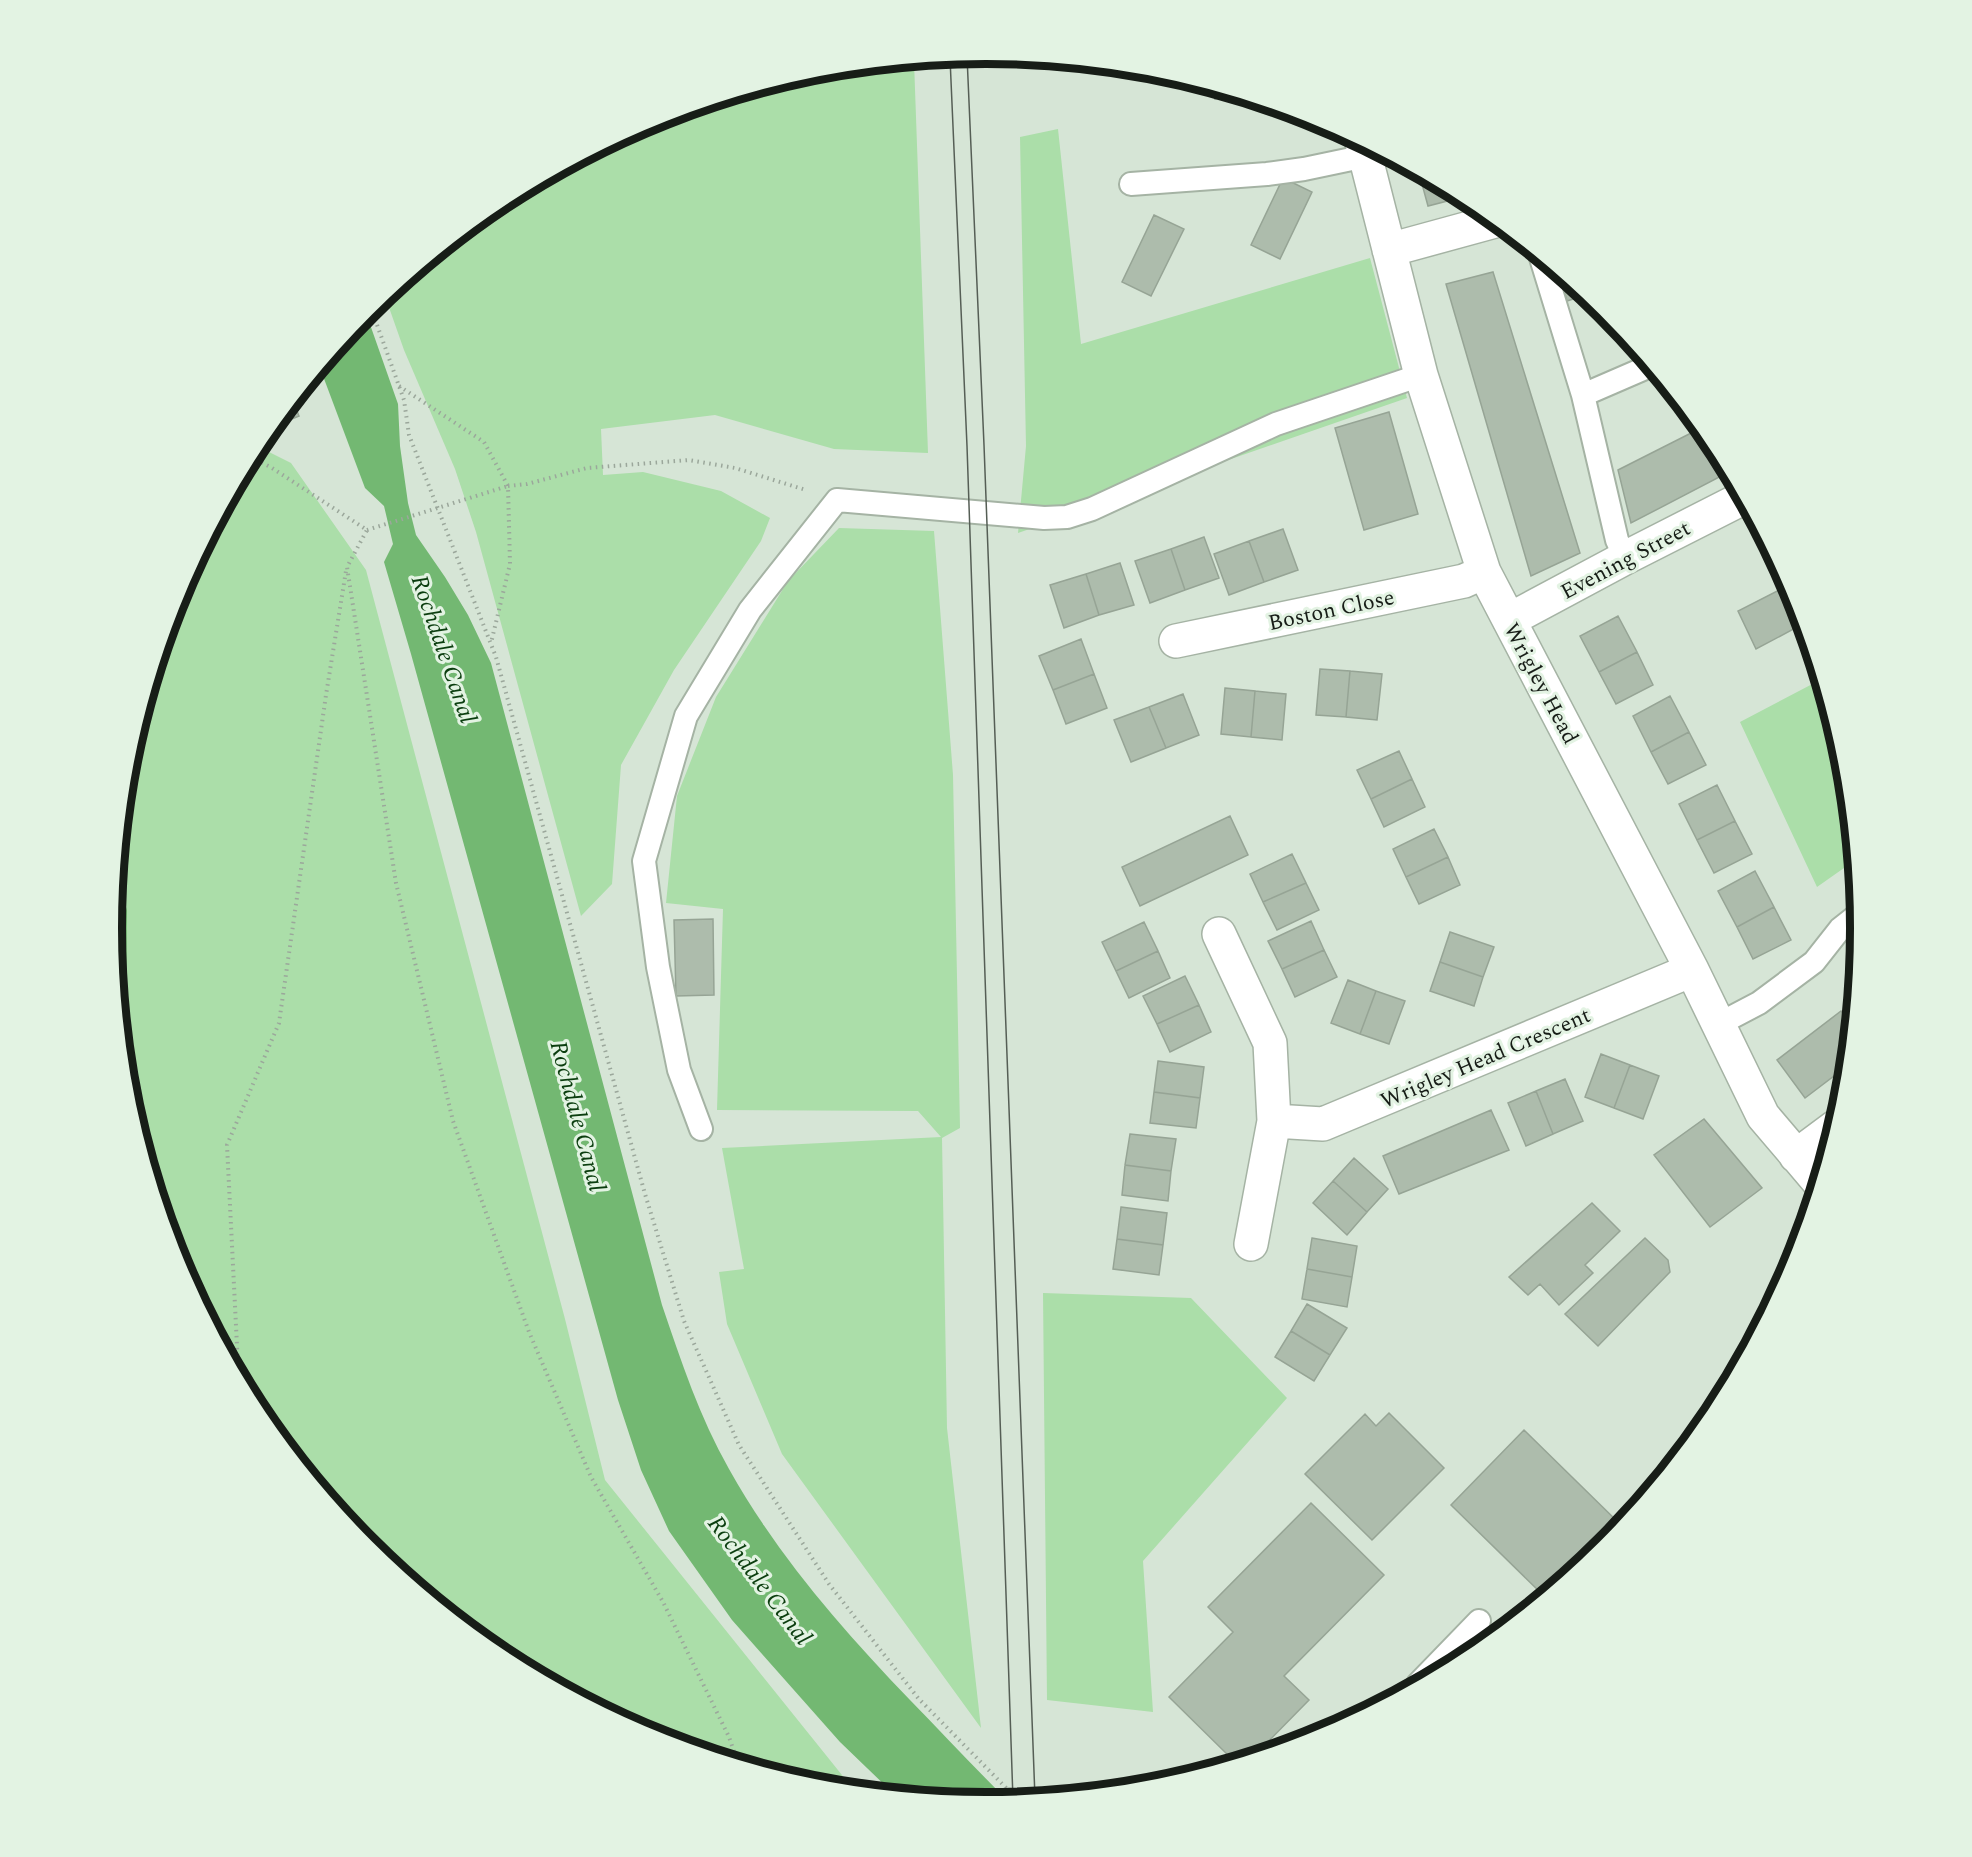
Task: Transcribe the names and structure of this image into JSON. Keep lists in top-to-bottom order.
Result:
{
  "streets": {
    "street": [
      "Evening Street",
      "Boston Close",
      "Wrigley Head",
      "Wrigley Head Crescent"
    ]
  },
  "crossings": [
    ["Evening Street", "Wrigley Head"],
    ["Boston Close", "Wrigley Head"],
    ["Wrigley Head", "Wrigley Head Crescent"]
  ],
  "water": ["Rochdale Canal"]
}
